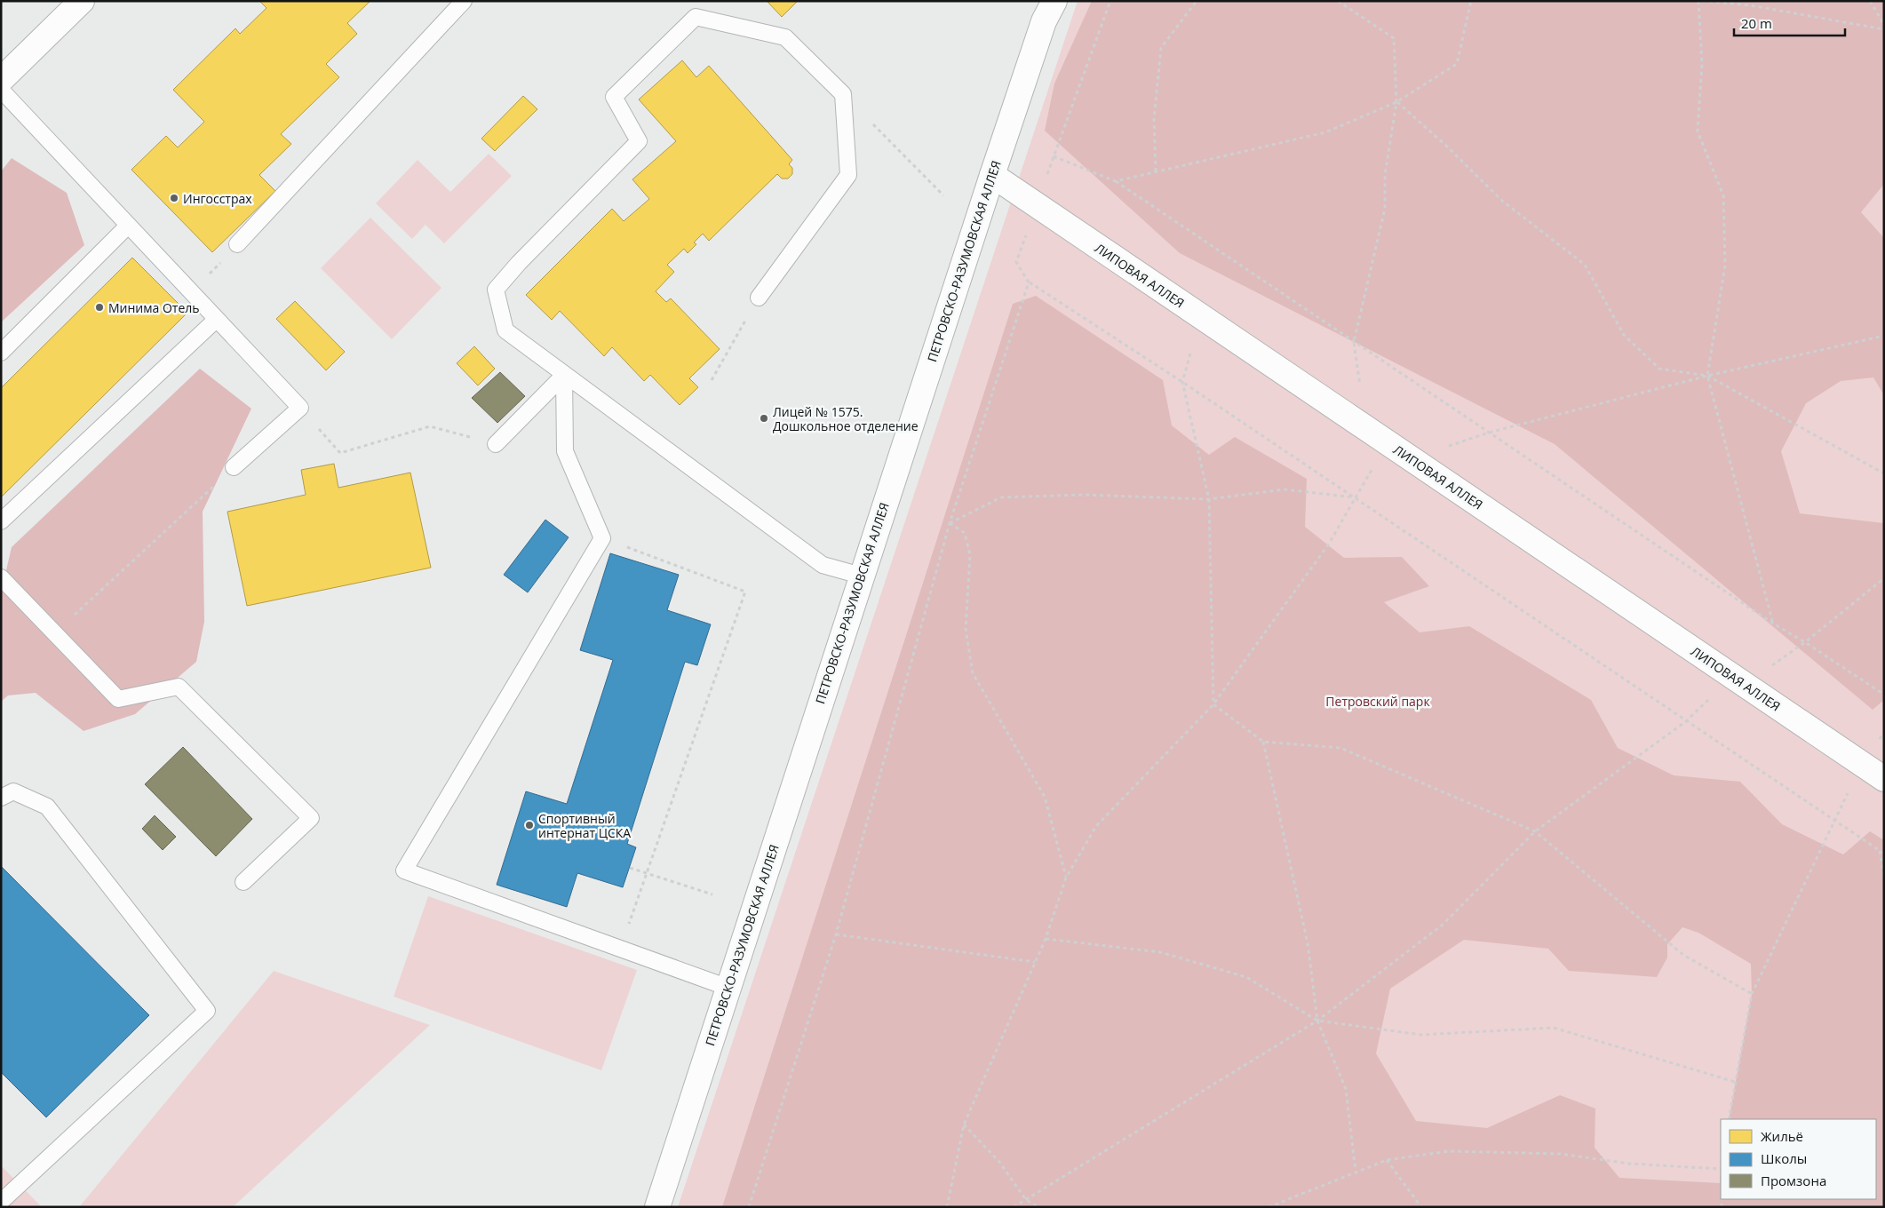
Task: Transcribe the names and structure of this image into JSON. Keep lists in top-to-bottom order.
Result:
{
  "streets": {
    "street": ["ПЕТРОВСКО-РАЗУМОВСКАЯ АЛЛЕЯ", "ЛИПОВАЯ АЛЛЕЯ"]
  },
  "crossings": [
    ["ПЕТРОВСКО-РАЗУМОВСКАЯ АЛЛЕЯ", "ЛИПОВАЯ АЛЛЕЯ"]
  ],
  "parks": ["Петровский парк"],
  "places": [
    "Ингосстрах",
    "Минима Отель",
    "Лицей № 1575. Дошкольное отделение",
    "Спортивный интернат ЦСКА"
  ],
  "legend": ["Жильё", "Школы", "Промзона"],
  "scale_bar": "20 m"
}
